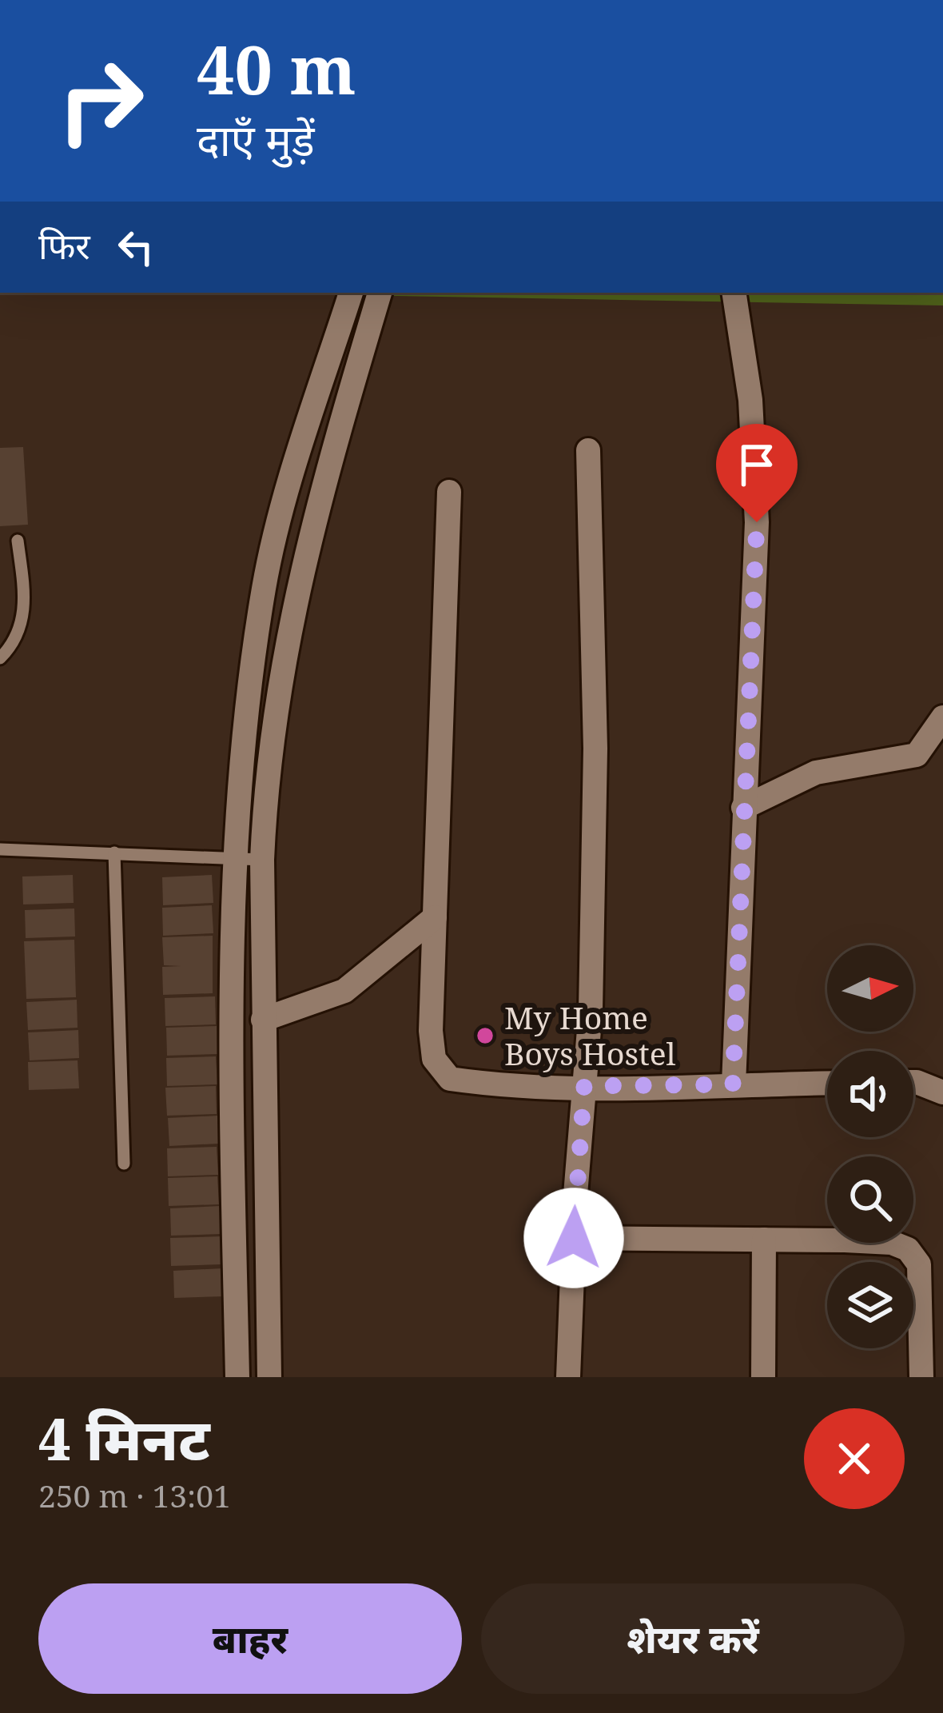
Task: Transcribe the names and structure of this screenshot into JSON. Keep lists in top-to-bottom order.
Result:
{
  "places": ["My Home Boys Hostel"],
  "north": "right",
  "page": {
    "turn": ["40 m", "दाएँ मुड़ें"],
    "then": "फिर",
    "heading": ["4 मिनट", "250 m · 13:01"],
    "buttons": ["बाहर", "शेयर करें"]
  }
}
